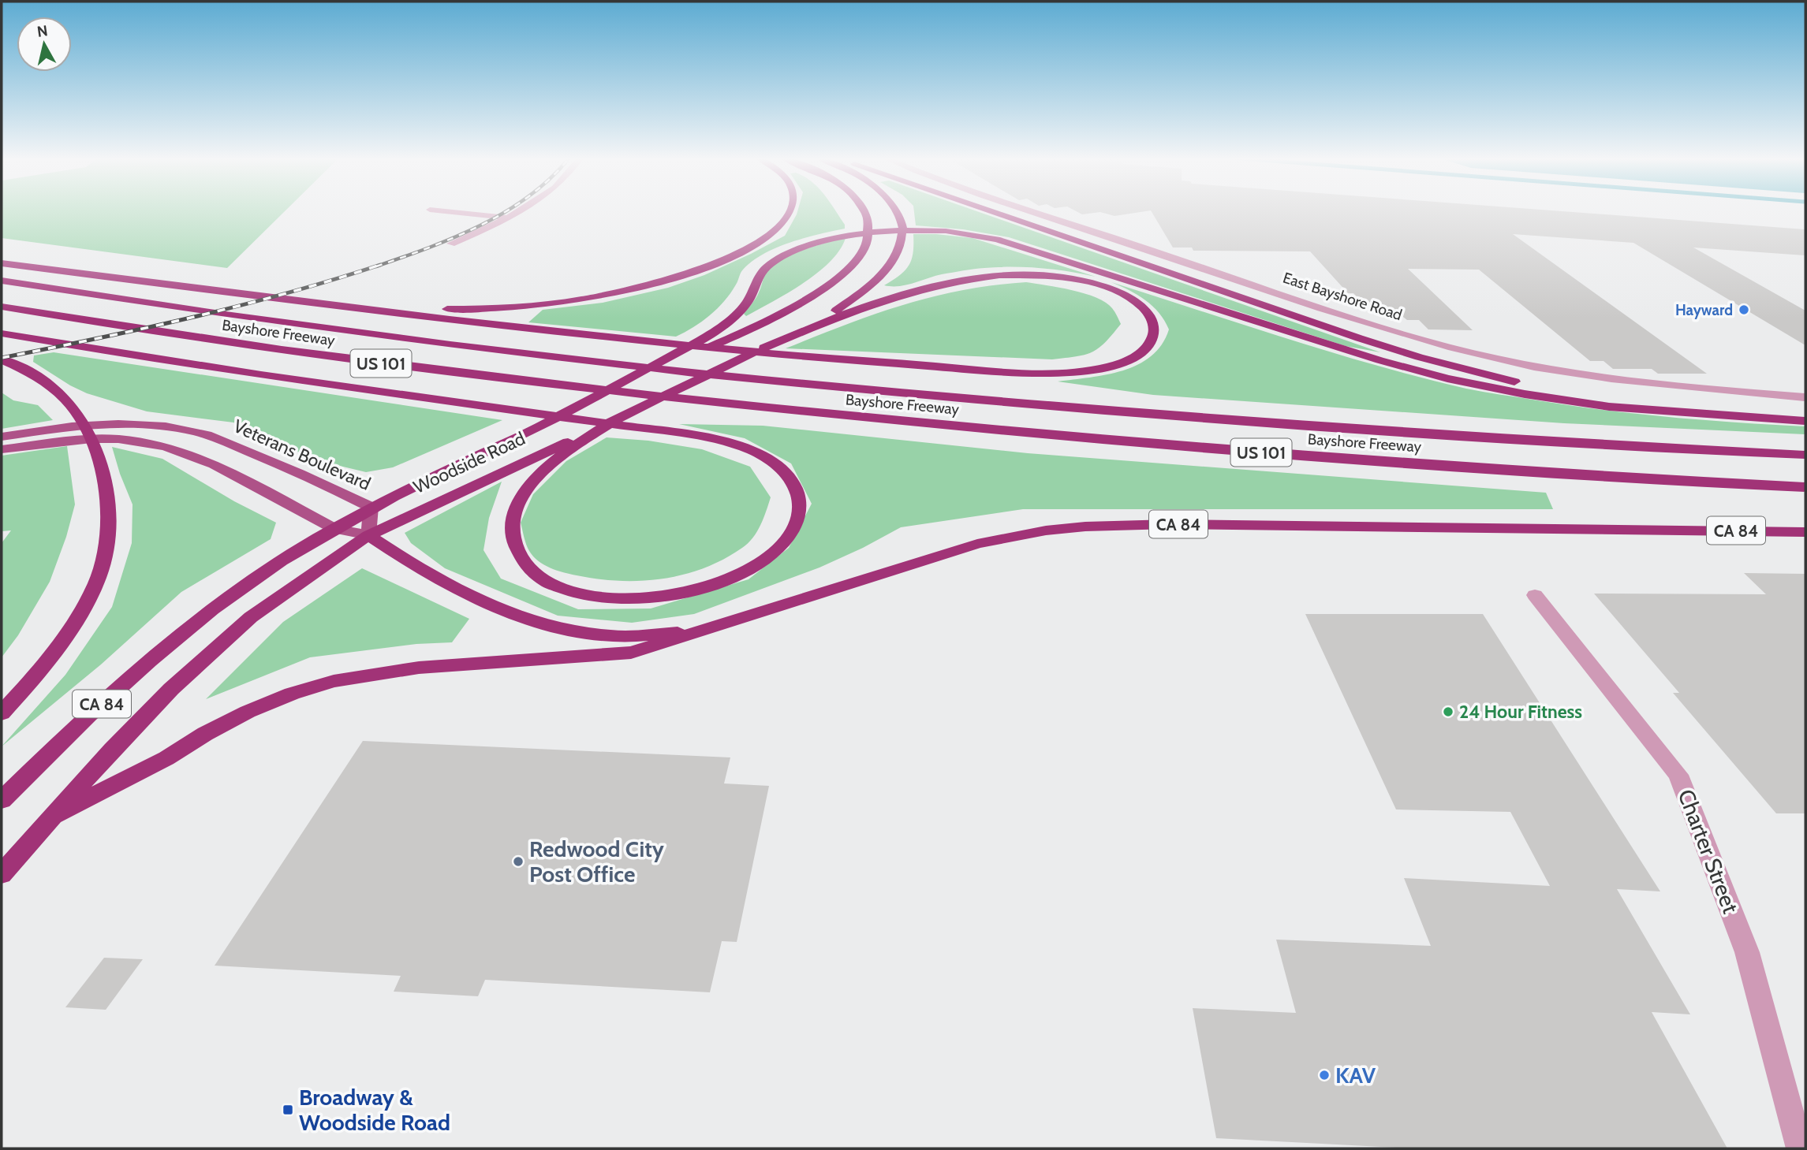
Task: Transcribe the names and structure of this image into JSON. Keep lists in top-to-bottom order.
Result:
{
  "streets": {
    "highway": [
      "Bayshore Freeway",
      "US 101",
      "Woodside Road",
      "CA 84"
    ],
    "main road": ["Veterans Boulevard"],
    "street": ["East Bayshore Road", "Charter Street"]
  },
  "crossings": [
    ["Veterans Boulevard", "Woodside Road"]
  ],
  "places": {
    "other": [
      "Hayward",
      "24 Hour Fitness",
      "Redwood City Post Office",
      "KAV"
    ],
    "transit": ["Broadway & Woodside Road"]
  },
  "north": "top"
}
